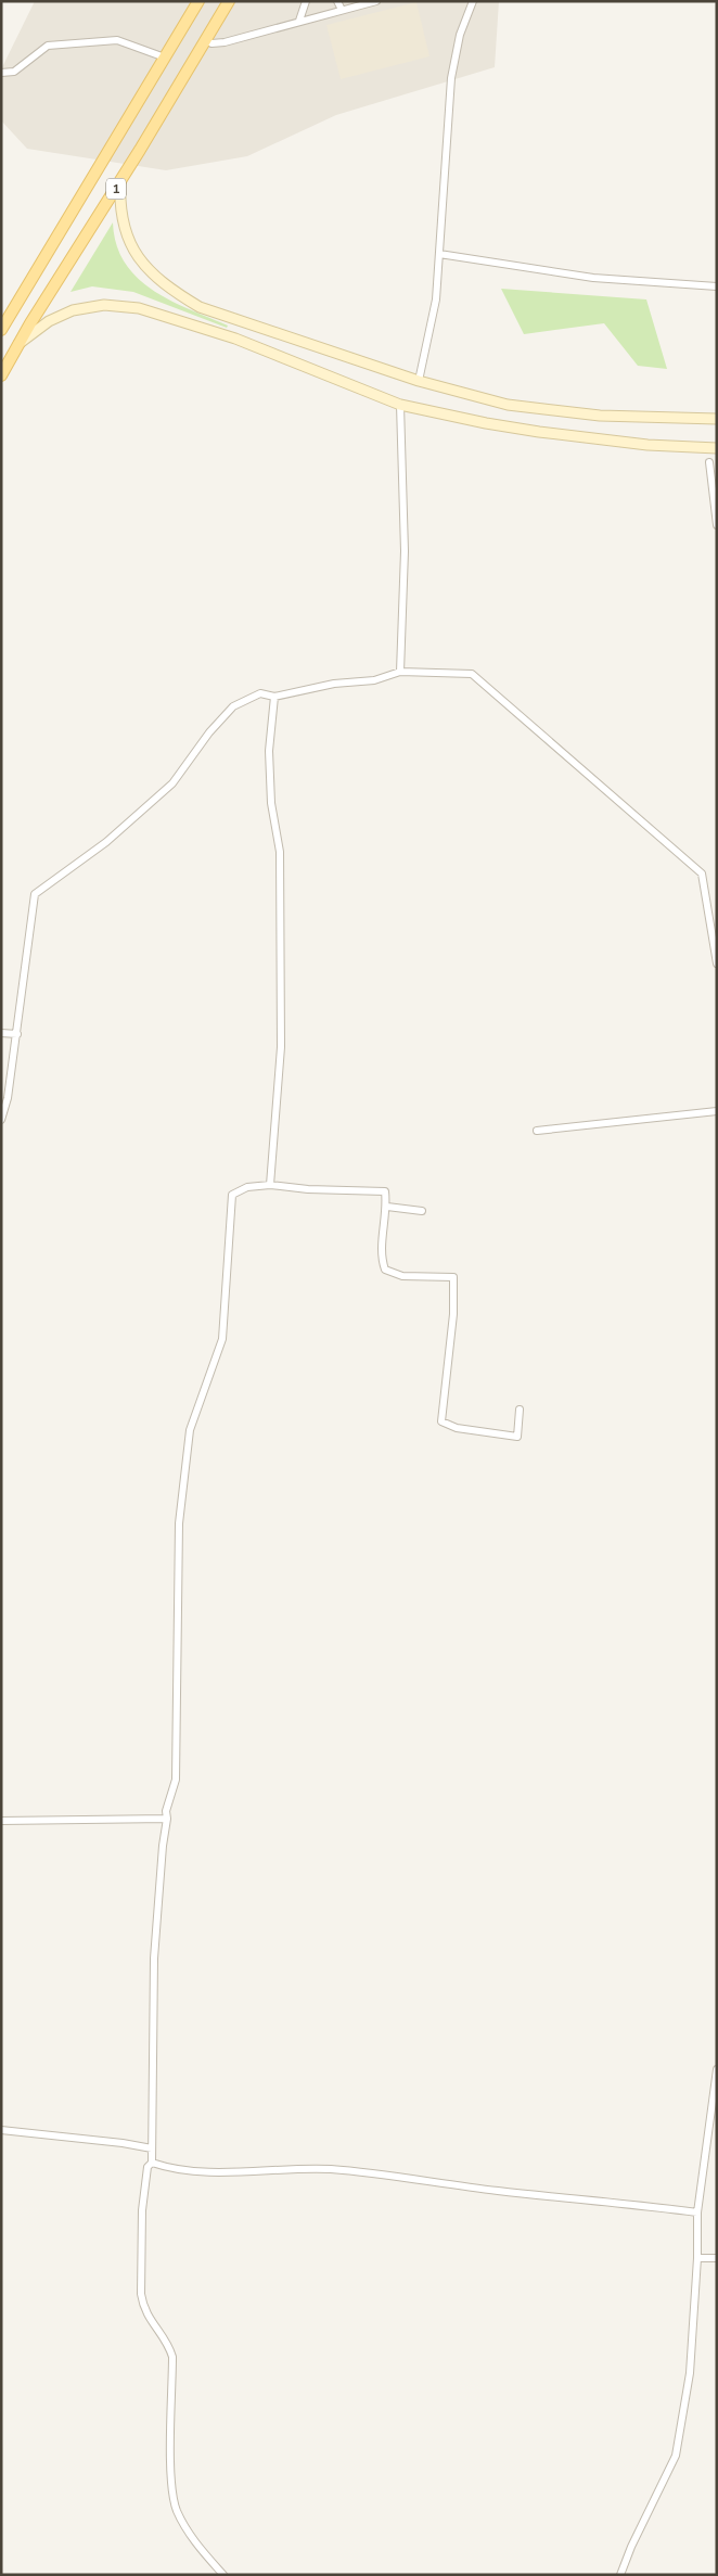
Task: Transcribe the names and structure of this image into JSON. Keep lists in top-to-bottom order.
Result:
{
  "streets": {
    "main road": ["1"]
  }
}
